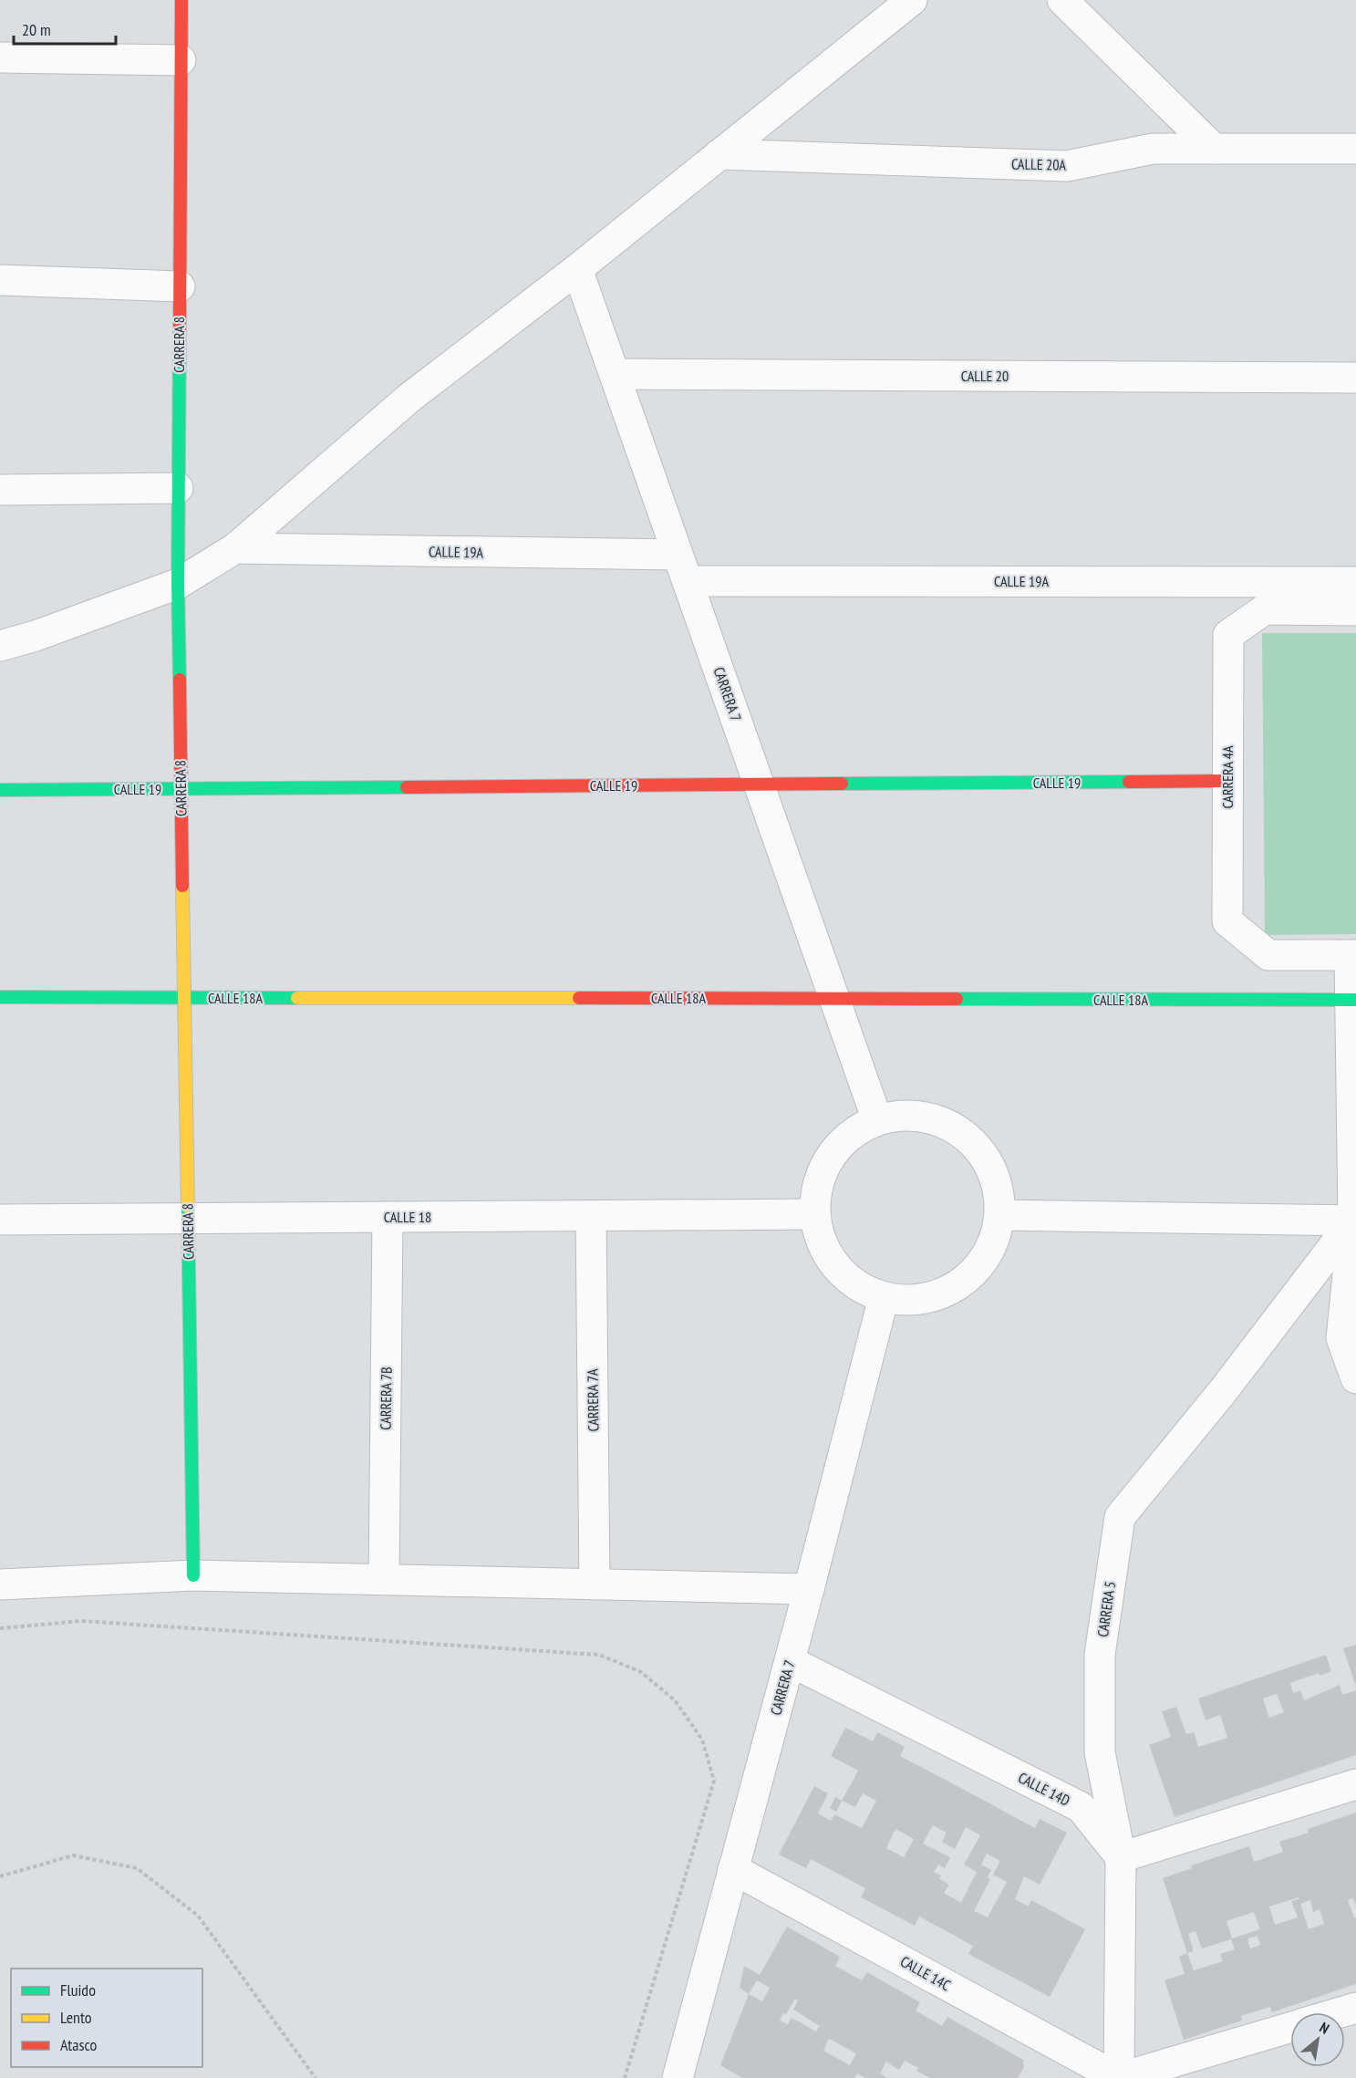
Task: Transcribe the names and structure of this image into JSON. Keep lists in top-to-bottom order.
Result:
{
  "streets": {
    "street": [
      "CALLE 20A",
      "CARRERA 8",
      "CALLE 20",
      "CALLE 19A",
      "CARRERA 7",
      "CARRERA 4A",
      "CALLE 19",
      "CALLE 18A",
      "CALLE 18",
      "CARRERA 7B",
      "CARRERA 7A",
      "CARRERA 5",
      "CALLE 14D",
      "CALLE 14C"
    ]
  },
  "crossings": [
    ["CARRERA 8", "CALLE 19"],
    ["CARRERA 8", "CALLE 18A"],
    ["CARRERA 8", "CALLE 18"],
    ["CALLE 20", "CARRERA 7"],
    ["CALLE 19A", "CARRERA 7"],
    ["CARRERA 7", "CALLE 19"],
    ["CARRERA 7", "CALLE 18A"],
    ["CARRERA 7", "CALLE 18"],
    ["CARRERA 7", "CALLE 14D"],
    ["CARRERA 7", "CALLE 14C"],
    ["CARRERA 4A", "CALLE 19"],
    ["CARRERA 4A", "CALLE 18A"],
    ["CARRERA 4A", "CARRERA 5"],
    ["CALLE 18", "CARRERA 7B"],
    ["CALLE 18", "CARRERA 7A"],
    ["CARRERA 5", "CALLE 14D"],
    ["CARRERA 5", "CALLE 14C"]
  ],
  "legend": ["Fluido", "Lento", "Atasco"],
  "scale_bar": "20 m",
  "north": "top right"
}
